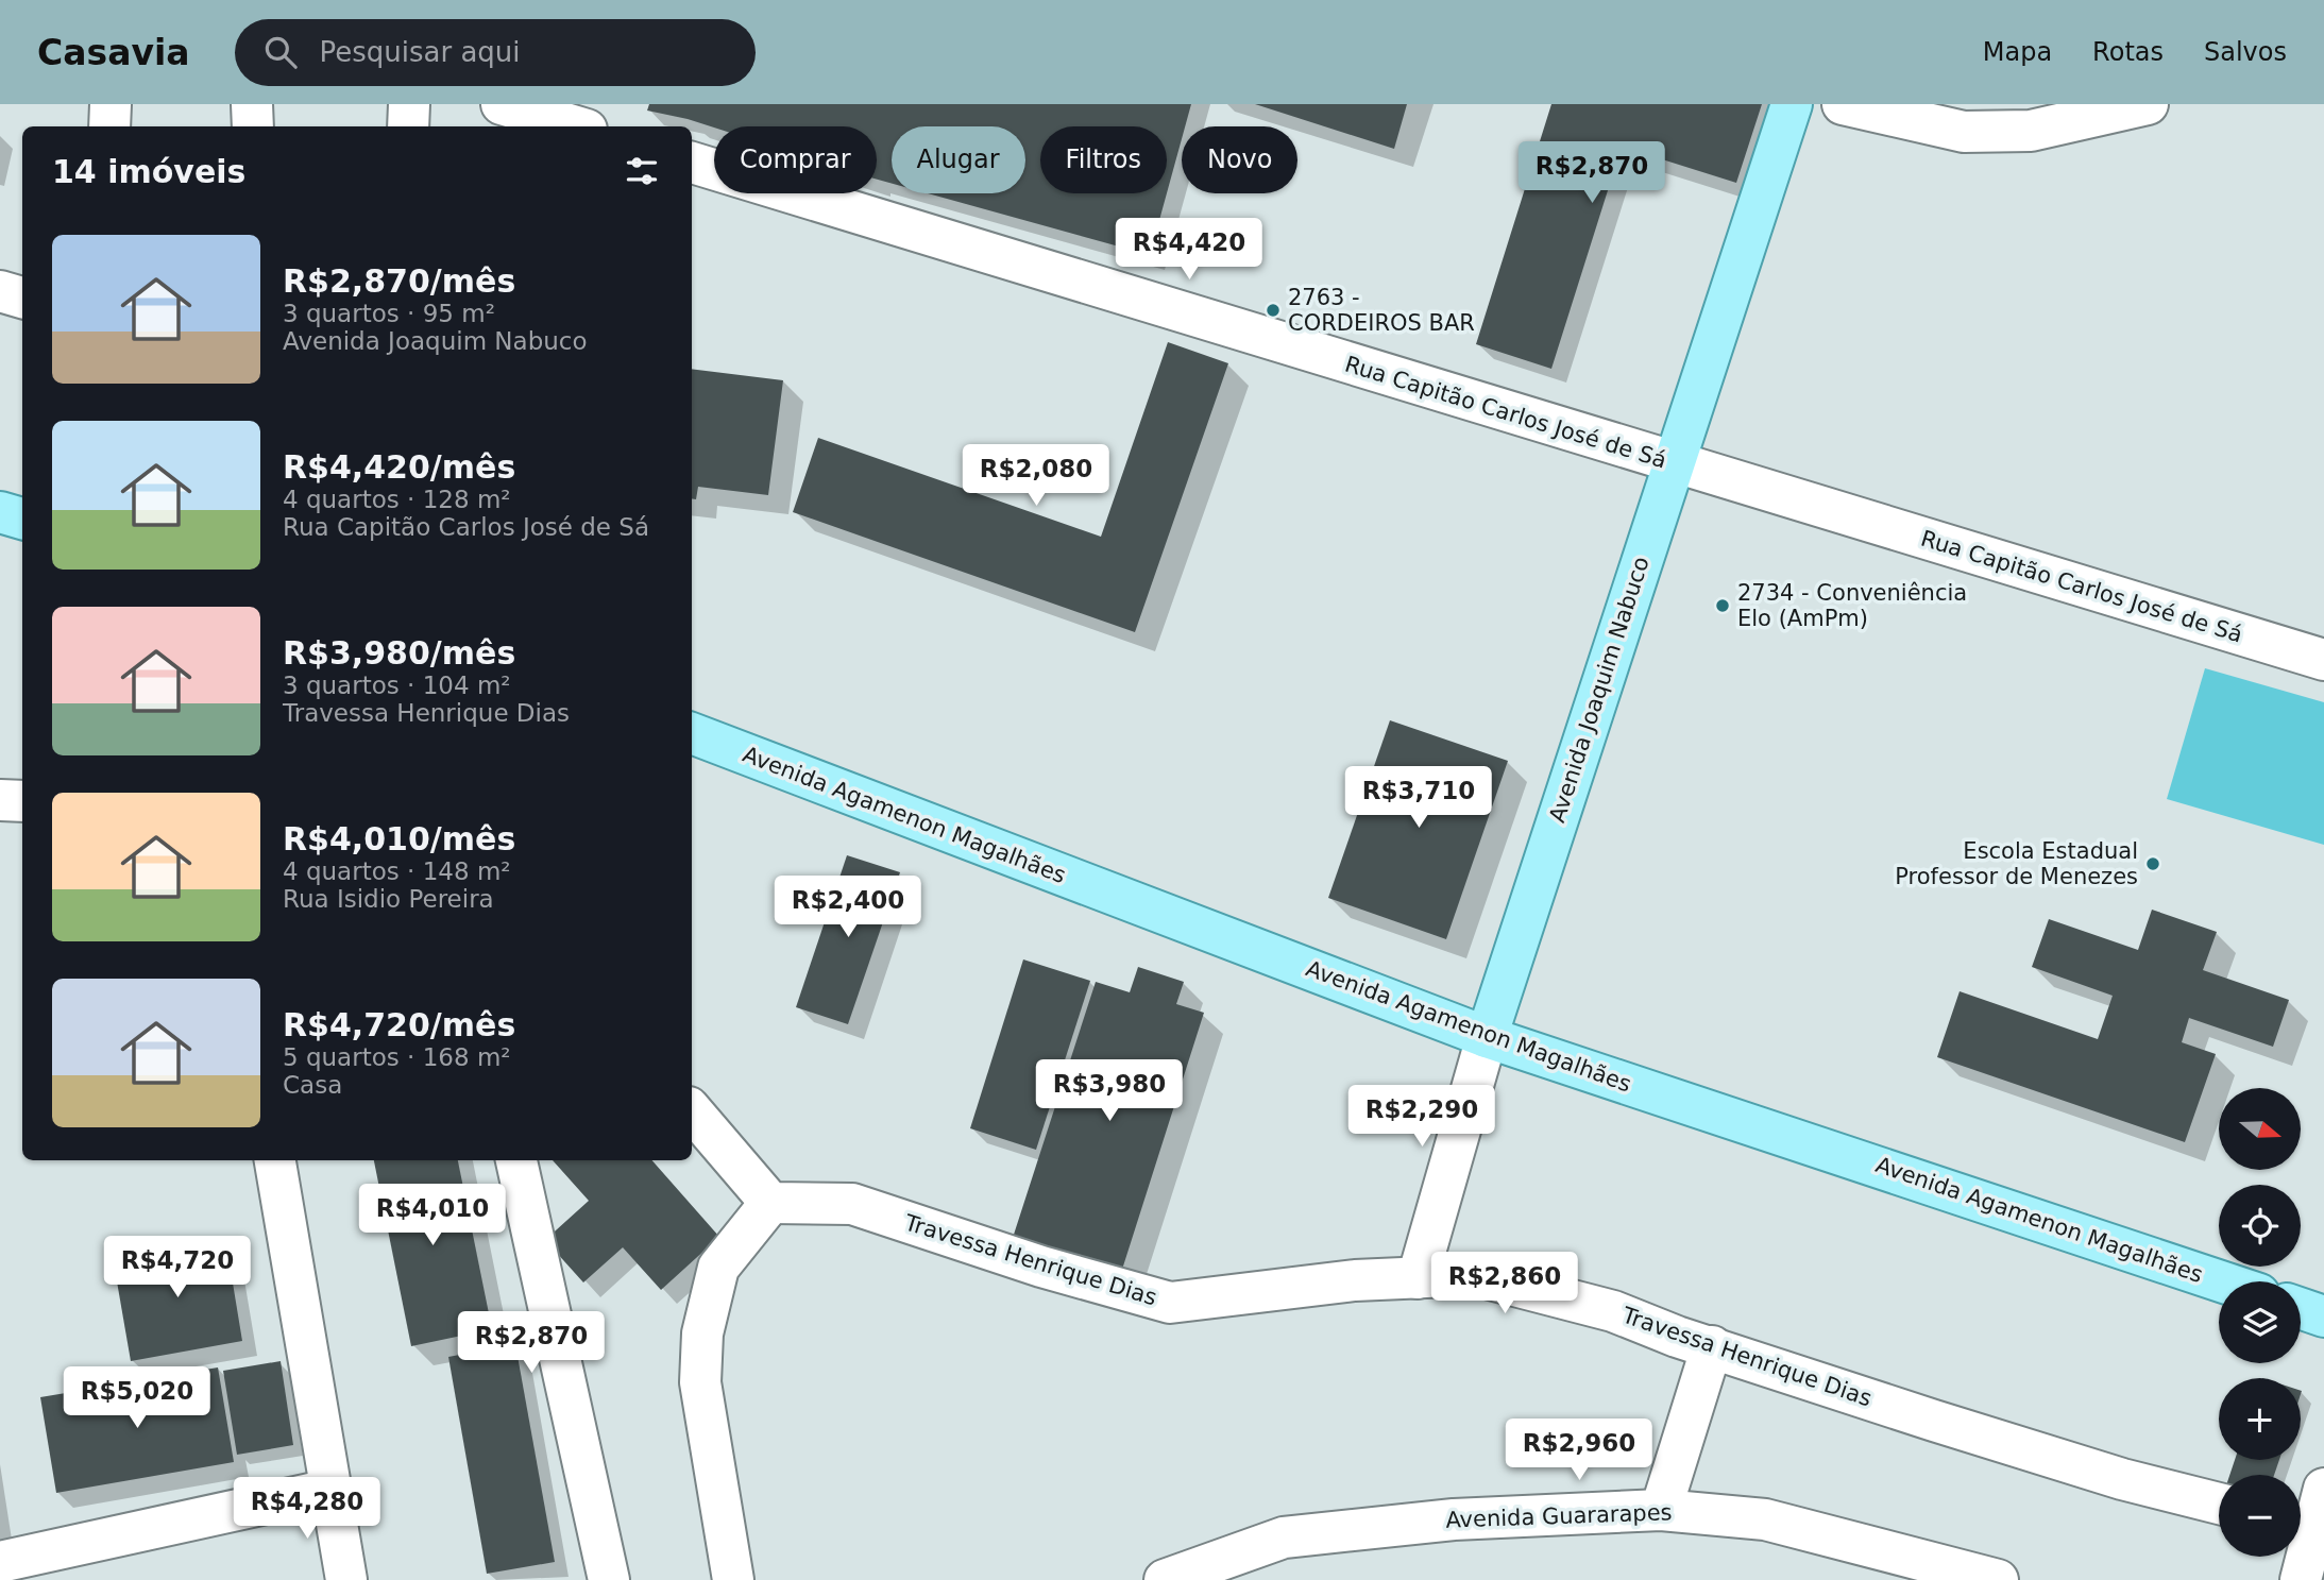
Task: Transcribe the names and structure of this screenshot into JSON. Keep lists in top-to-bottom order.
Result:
{
  "streets": {
    "main road": ["Avenida Joaquim Nabuco", "Avenida Agamenon Magalhães"],
    "street": ["Rua Capitão Carlos José de Sá", "Travessa Henrique Dias", "Avenida Guararapes"]
  },
  "crossings": [
    ["Rua Capitão Carlos José de Sá", "Avenida Joaquim Nabuco"],
    ["Avenida Joaquim Nabuco", "Avenida Agamenon Magalhães"],
    ["Avenida Joaquim Nabuco", "Travessa Henrique Dias"]
  ],
  "places": ["2763 - CORDEIROS BAR", "2734 - Conveniência Elo (AmPm)", "Escola Estadual Professor de Menezes"],
  "north": "right",
  "page": {
    "header": "Casavia",
    "search": "Pesquisar aqui",
    "nav": ["Mapa", "Rotas", "Salvos"],
    "chip": [
      "Comprar",
      "Alugar",
      "Filtros",
      "Novo"
    ],
    "heading": "14 imóveis",
    "price": [
      "R$2,870",
      "R$4,420",
      "R$2,080",
      "R$3,710",
      "R$2,400",
      "R$3,980",
      "R$2,290",
      "R$4,010",
      "R$4,720",
      "R$2,860",
      "R$2,870",
      "R$5,020",
      "R$2,960",
      "R$4,280"
    ],
    "list": [
      {
        "name": "R$2,870/mês",
        "note": "3 quartos · 95 m² · Avenida Joaquim Nabuco"
      },
      {
        "name": "R$4,420/mês",
        "note": "4 quartos · 128 m² · Rua Capitão Carlos José de Sá"
      },
      {
        "name": "R$3,980/mês",
        "note": "3 quartos · 104 m² · Travessa Henrique Dias"
      },
      {
        "name": "R$4,010/mês",
        "note": "4 quartos · 148 m² · Rua Isidio Pereira"
      },
      {
        "name": "R$4,720/mês",
        "note": "5 quartos · 168 m² · Casa"
      }
    ],
    "map_buttons": ["+", "−"]
  }
}
